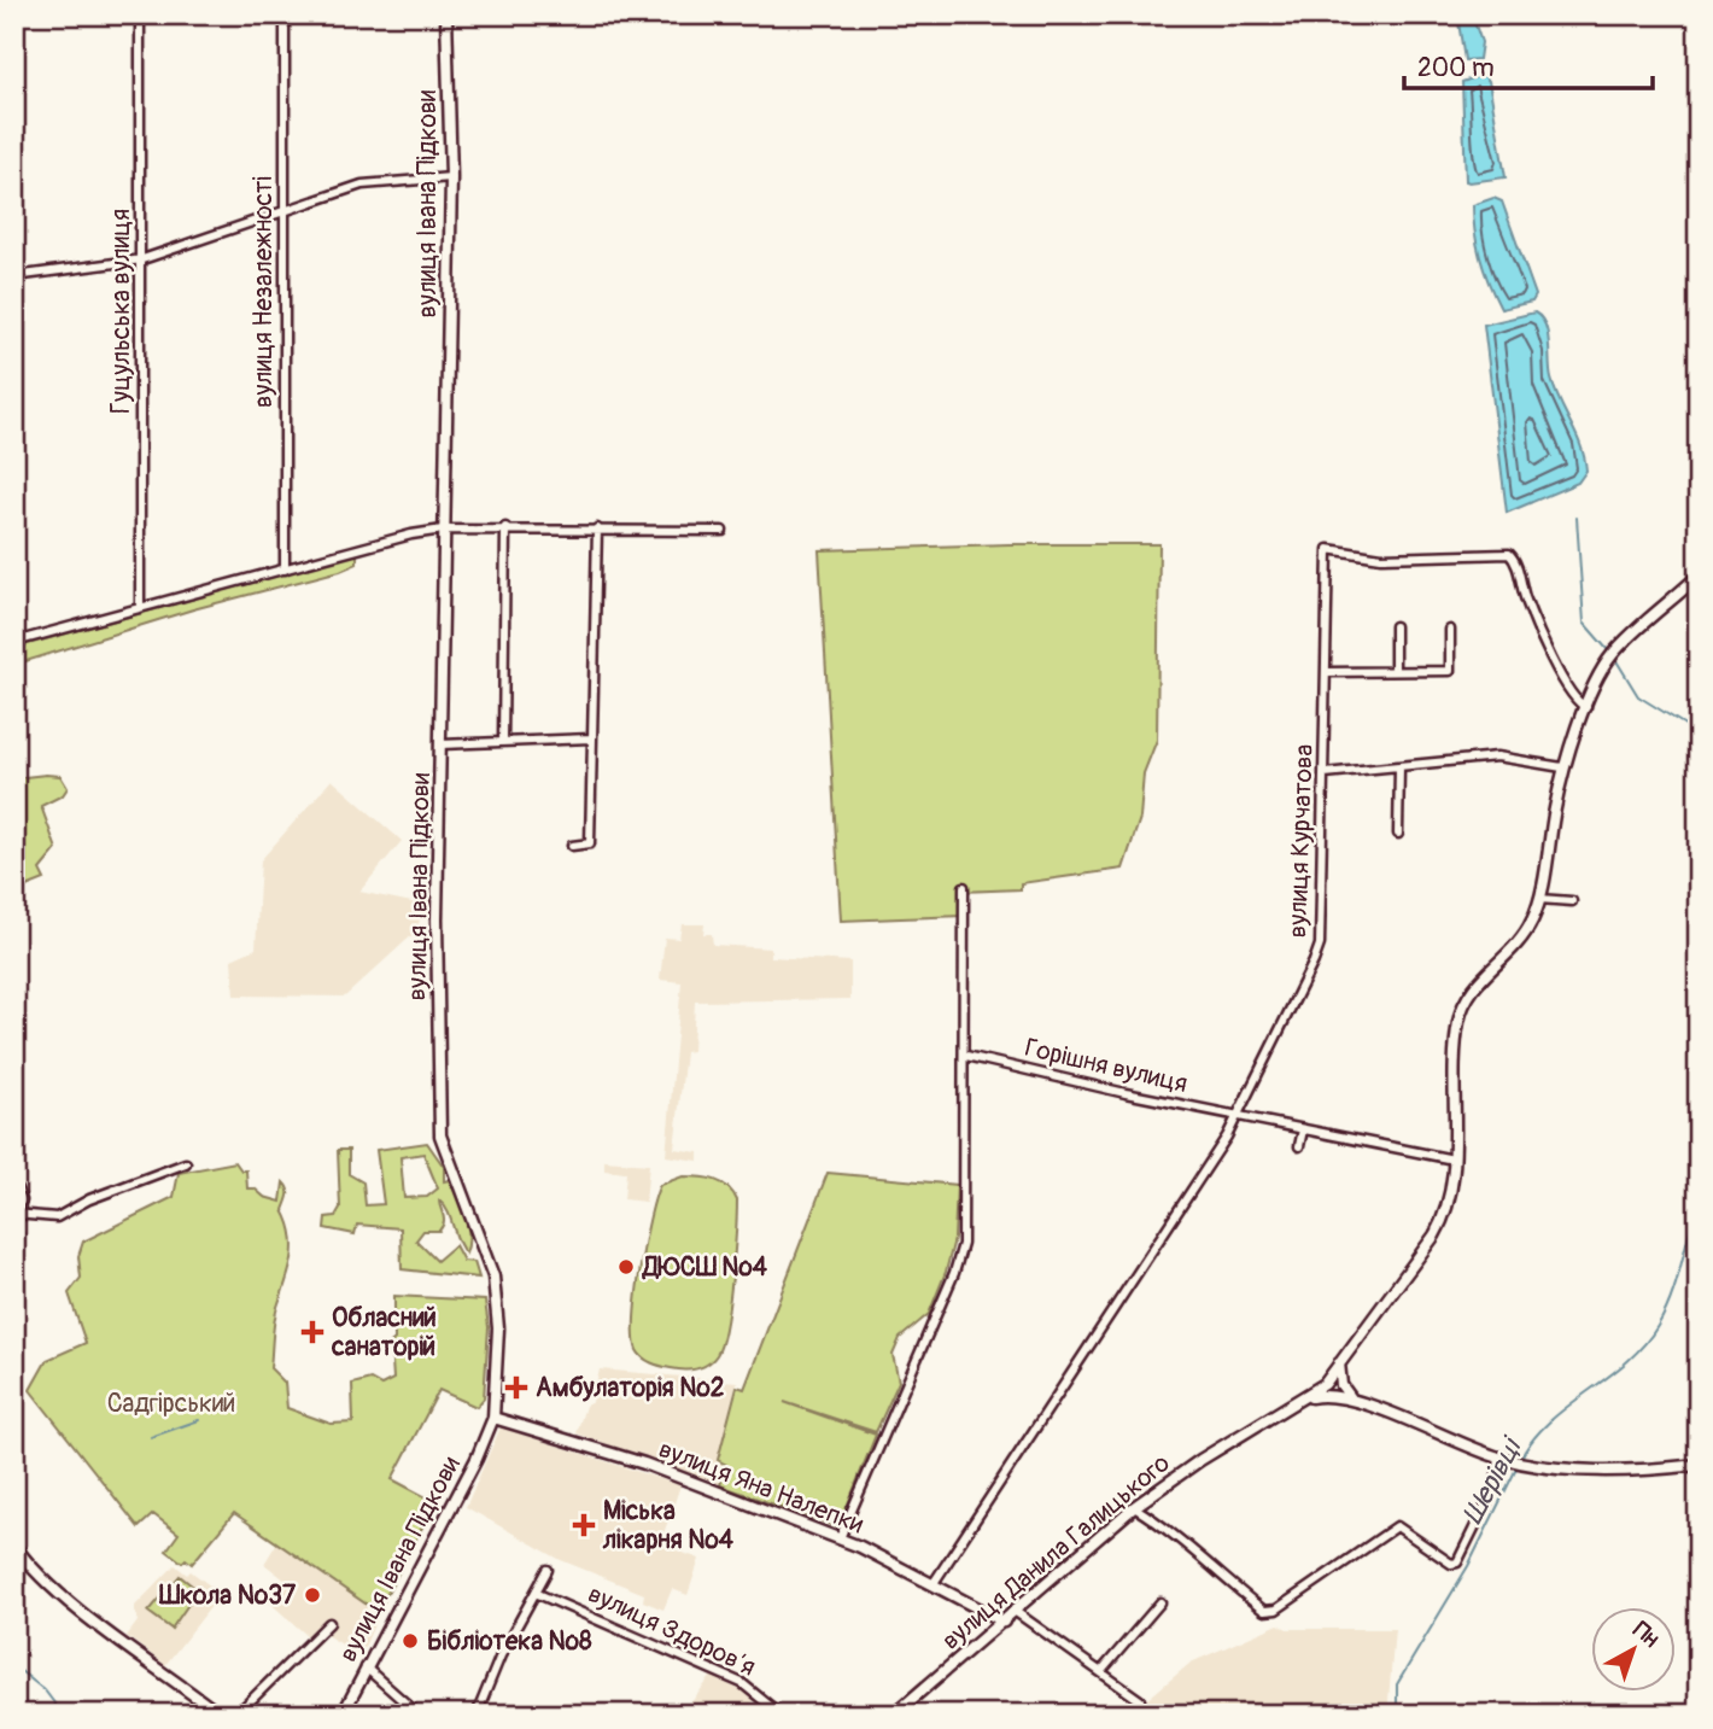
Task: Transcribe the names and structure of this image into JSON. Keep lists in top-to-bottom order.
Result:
{
  "streets": {
    "street": [
      "вулиця Івана Підкови",
      "вулиця Незалежності",
      "Гуцульська вулиця",
      "вулиця Курчатова",
      "Горішня вулиця",
      "вулиця Яна Налепки",
      "вулиця Данила Галицького",
      "вулиця Здоровʼя"
    ]
  },
  "crossings": [
    ["вулиця Івана Підкови", "вулиця Яна Налепки"],
    ["вулиця Курчатова", "Горішня вулиця"],
    ["вулиця Курчатова", "вулиця Яна Налепки"],
    ["вулиця Курчатова", "вулиця Данила Галицького"],
    ["Горішня вулиця", "вулиця Данила Галицького"],
    ["вулиця Яна Налепки", "вулиця Данила Галицького"]
  ],
  "water": ["Шерівці"],
  "parks": ["Садгірський"],
  "places": {
    "other": ["ДЮСШ №4", "Школа №37", "Бібліотека №8"],
    "health": ["Обласний санаторій", "Амбулаторія №2", "Міська лікарня №4"]
  },
  "scale_bar": "200 m",
  "north": "top right"
}
